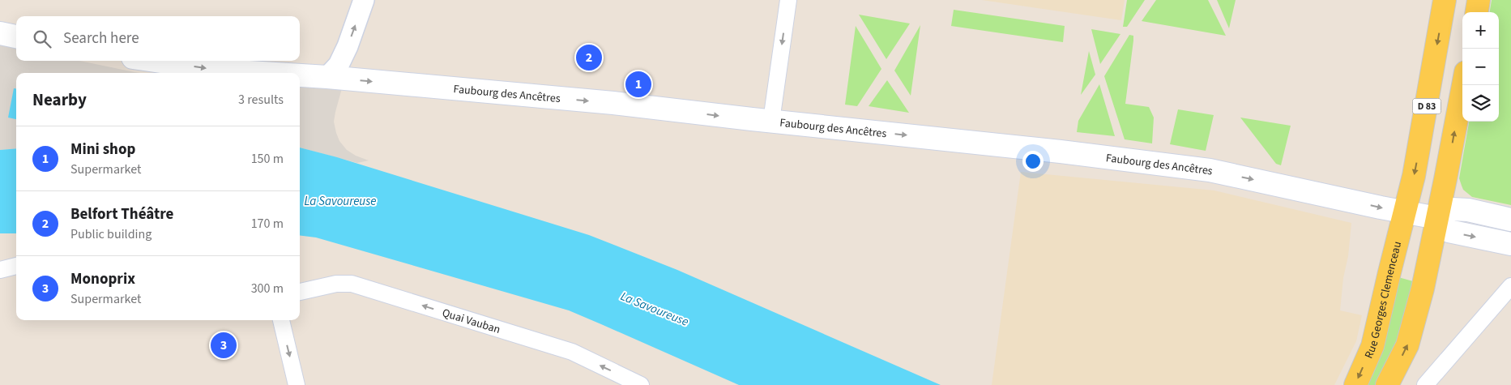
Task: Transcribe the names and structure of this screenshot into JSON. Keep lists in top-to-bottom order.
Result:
{
  "streets": {
    "main road": ["Faubourg des Ancêtres", "D 83", "Rue Georges Clemenceau"],
    "street": ["Quai Vauban"]
  },
  "crossings": [
    ["Faubourg des Ancêtres", "D 83"],
    ["Faubourg des Ancêtres", "Rue Georges Clemenceau"],
    ["D 83", "Rue Georges Clemenceau"]
  ],
  "one_way": ["Faubourg des Ancêtres", "Quai Vauban"],
  "water": ["La Savoureuse"],
  "page": {
    "map_buttons": ["+", "−"],
    "search": "Search here",
    "pins": ["2", "1", "3"],
    "heading": ["Nearby", "3 results"],
    "list": [
      {
        "mark": "1",
        "name": "Mini shop",
        "note": "Supermarket",
        "value": "150 m"
      },
      {
        "mark": "2",
        "name": "Belfort Théâtre",
        "note": "Public building",
        "value": "170 m"
      },
      {
        "mark": "3",
        "name": "Monoprix",
        "note": "Supermarket",
        "value": "300 m"
      }
    ]
  }
}
